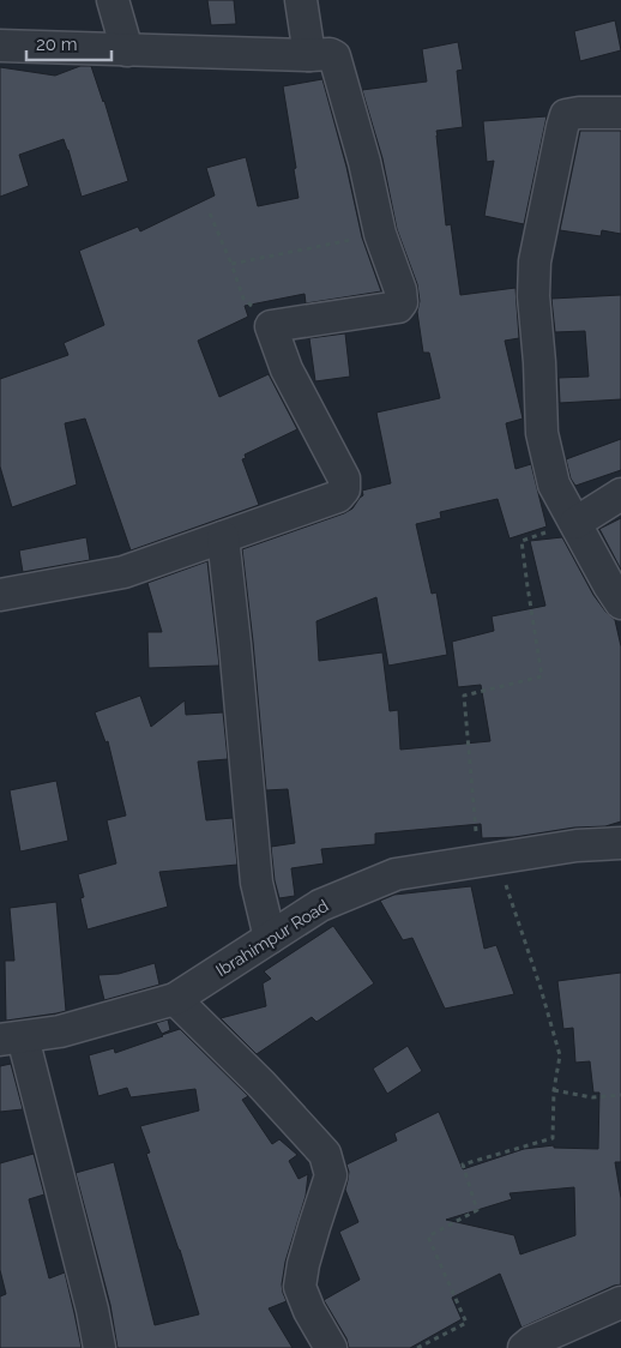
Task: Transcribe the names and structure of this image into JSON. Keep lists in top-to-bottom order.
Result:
{
  "streets": {
    "street": ["Ibrahimpur Road"]
  },
  "scale_bar": "20 m"
}
